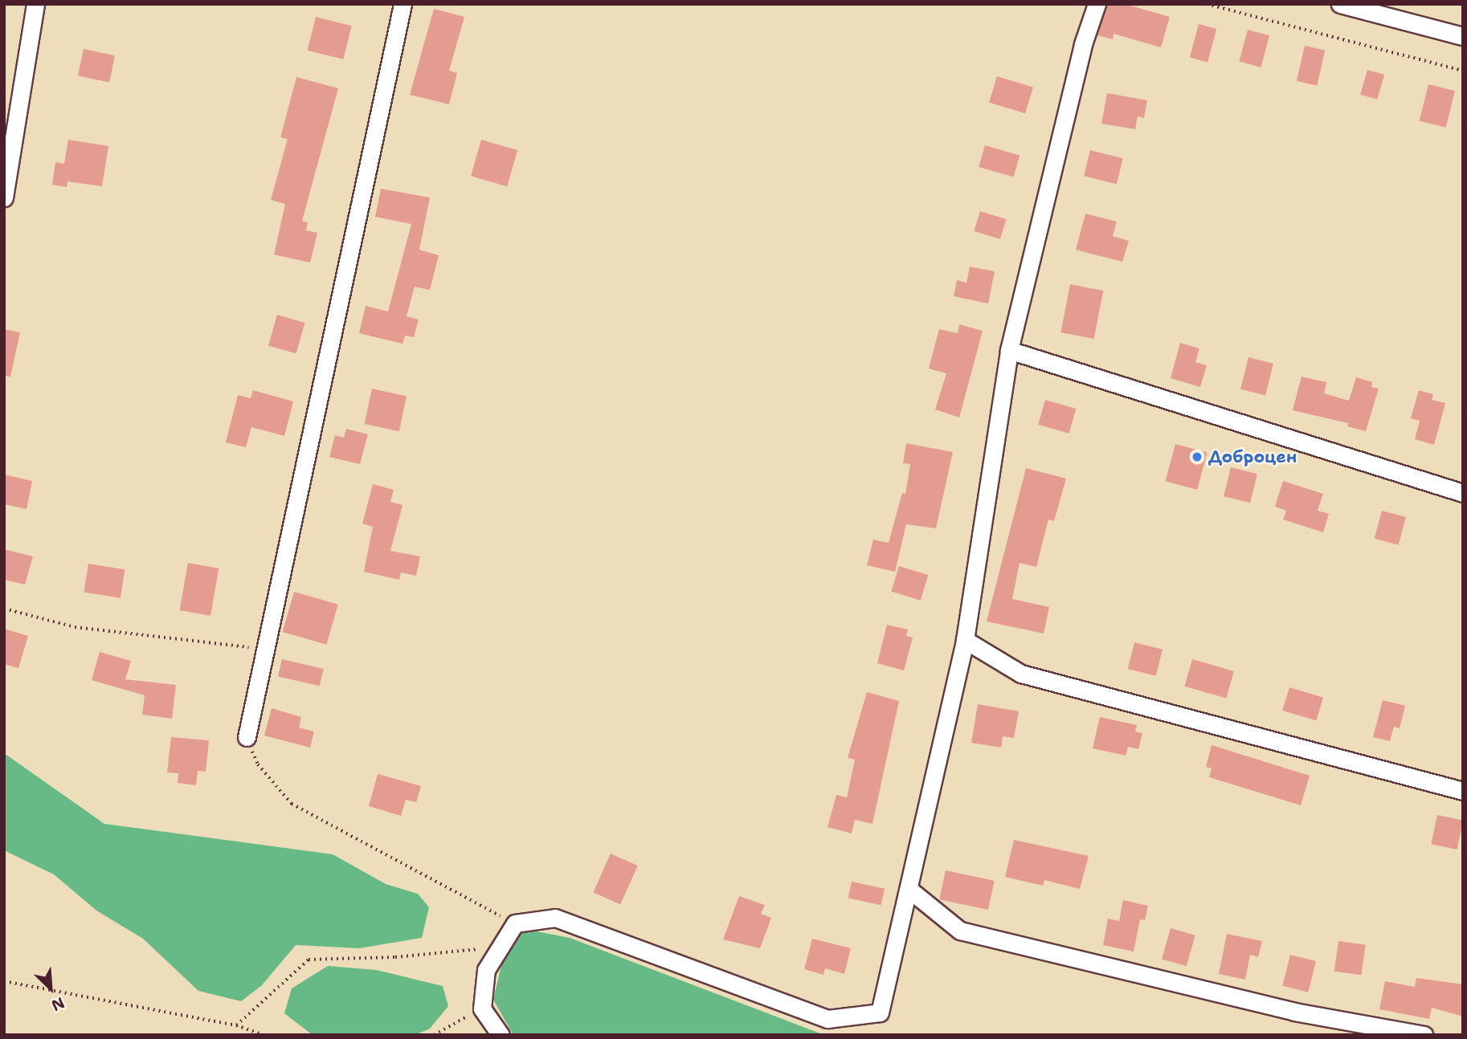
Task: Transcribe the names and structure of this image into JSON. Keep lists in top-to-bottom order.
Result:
{
  "places": ["Доброцен"],
  "north": "bottom right"
}
